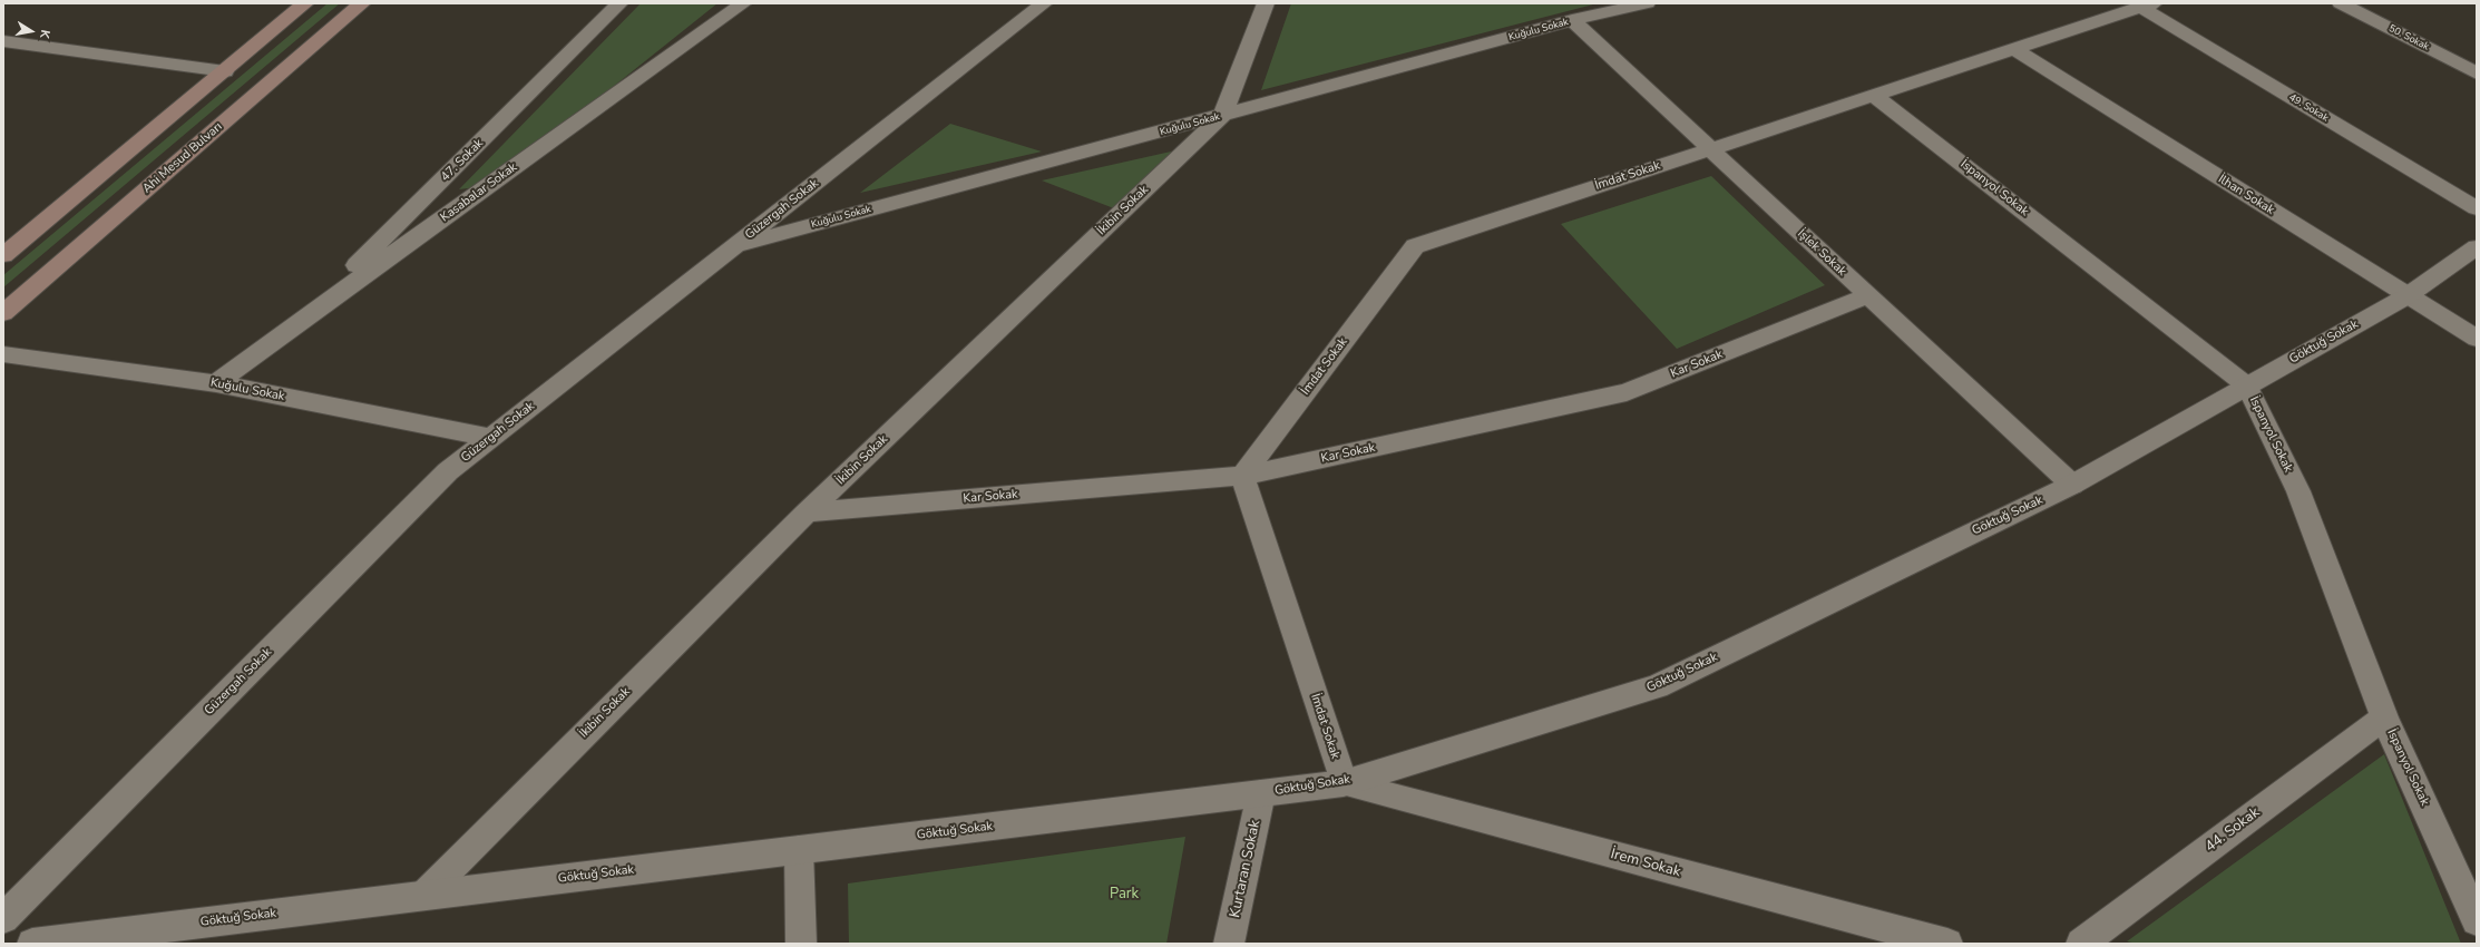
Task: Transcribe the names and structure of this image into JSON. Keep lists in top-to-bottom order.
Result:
{
  "streets": {
    "main road": ["Ahi Mesud Bulvarı"],
    "street": [
      "Kuğulu Sokak",
      "50. Sokak",
      "49. Sokak",
      "47. Sokak",
      "İmdat Sokak",
      "İspanyol Sokak",
      "Kasabalar Sokak",
      "İlhan Sokak",
      "Güzergah Sokak",
      "İkibin Sokak",
      "İşlek Sokak",
      "Göktuğ Sokak",
      "Kar Sokak",
      "44. Sokak",
      "İrem Sokak",
      "Kurtaran Sokak"
    ]
  },
  "crossings": [
    ["Kuğulu Sokak", "Kasabalar Sokak"],
    ["Kuğulu Sokak", "Güzergah Sokak"],
    ["Kuğulu Sokak", "İkibin Sokak"],
    ["Kuğulu Sokak", "İşlek Sokak"],
    ["49. Sokak", "İmdat Sokak"],
    ["47. Sokak", "Kasabalar Sokak"],
    ["İmdat Sokak", "İspanyol Sokak"],
    ["İmdat Sokak", "İlhan Sokak"],
    ["İmdat Sokak", "İşlek Sokak"],
    ["İmdat Sokak", "Göktuğ Sokak"],
    ["İmdat Sokak", "Kar Sokak"],
    ["İmdat Sokak", "İrem Sokak"],
    ["İspanyol Sokak", "Göktuğ Sokak"],
    ["İspanyol Sokak", "44. Sokak"],
    ["İlhan Sokak", "Göktuğ Sokak"],
    ["İkibin Sokak", "Göktuğ Sokak"],
    ["İkibin Sokak", "Kar Sokak"],
    ["İşlek Sokak", "Göktuğ Sokak"],
    ["İşlek Sokak", "Kar Sokak"],
    ["Göktuğ Sokak", "İrem Sokak"],
    ["Göktuğ Sokak", "Kurtaran Sokak"]
  ],
  "parks": ["Park"],
  "north": "right"
}
